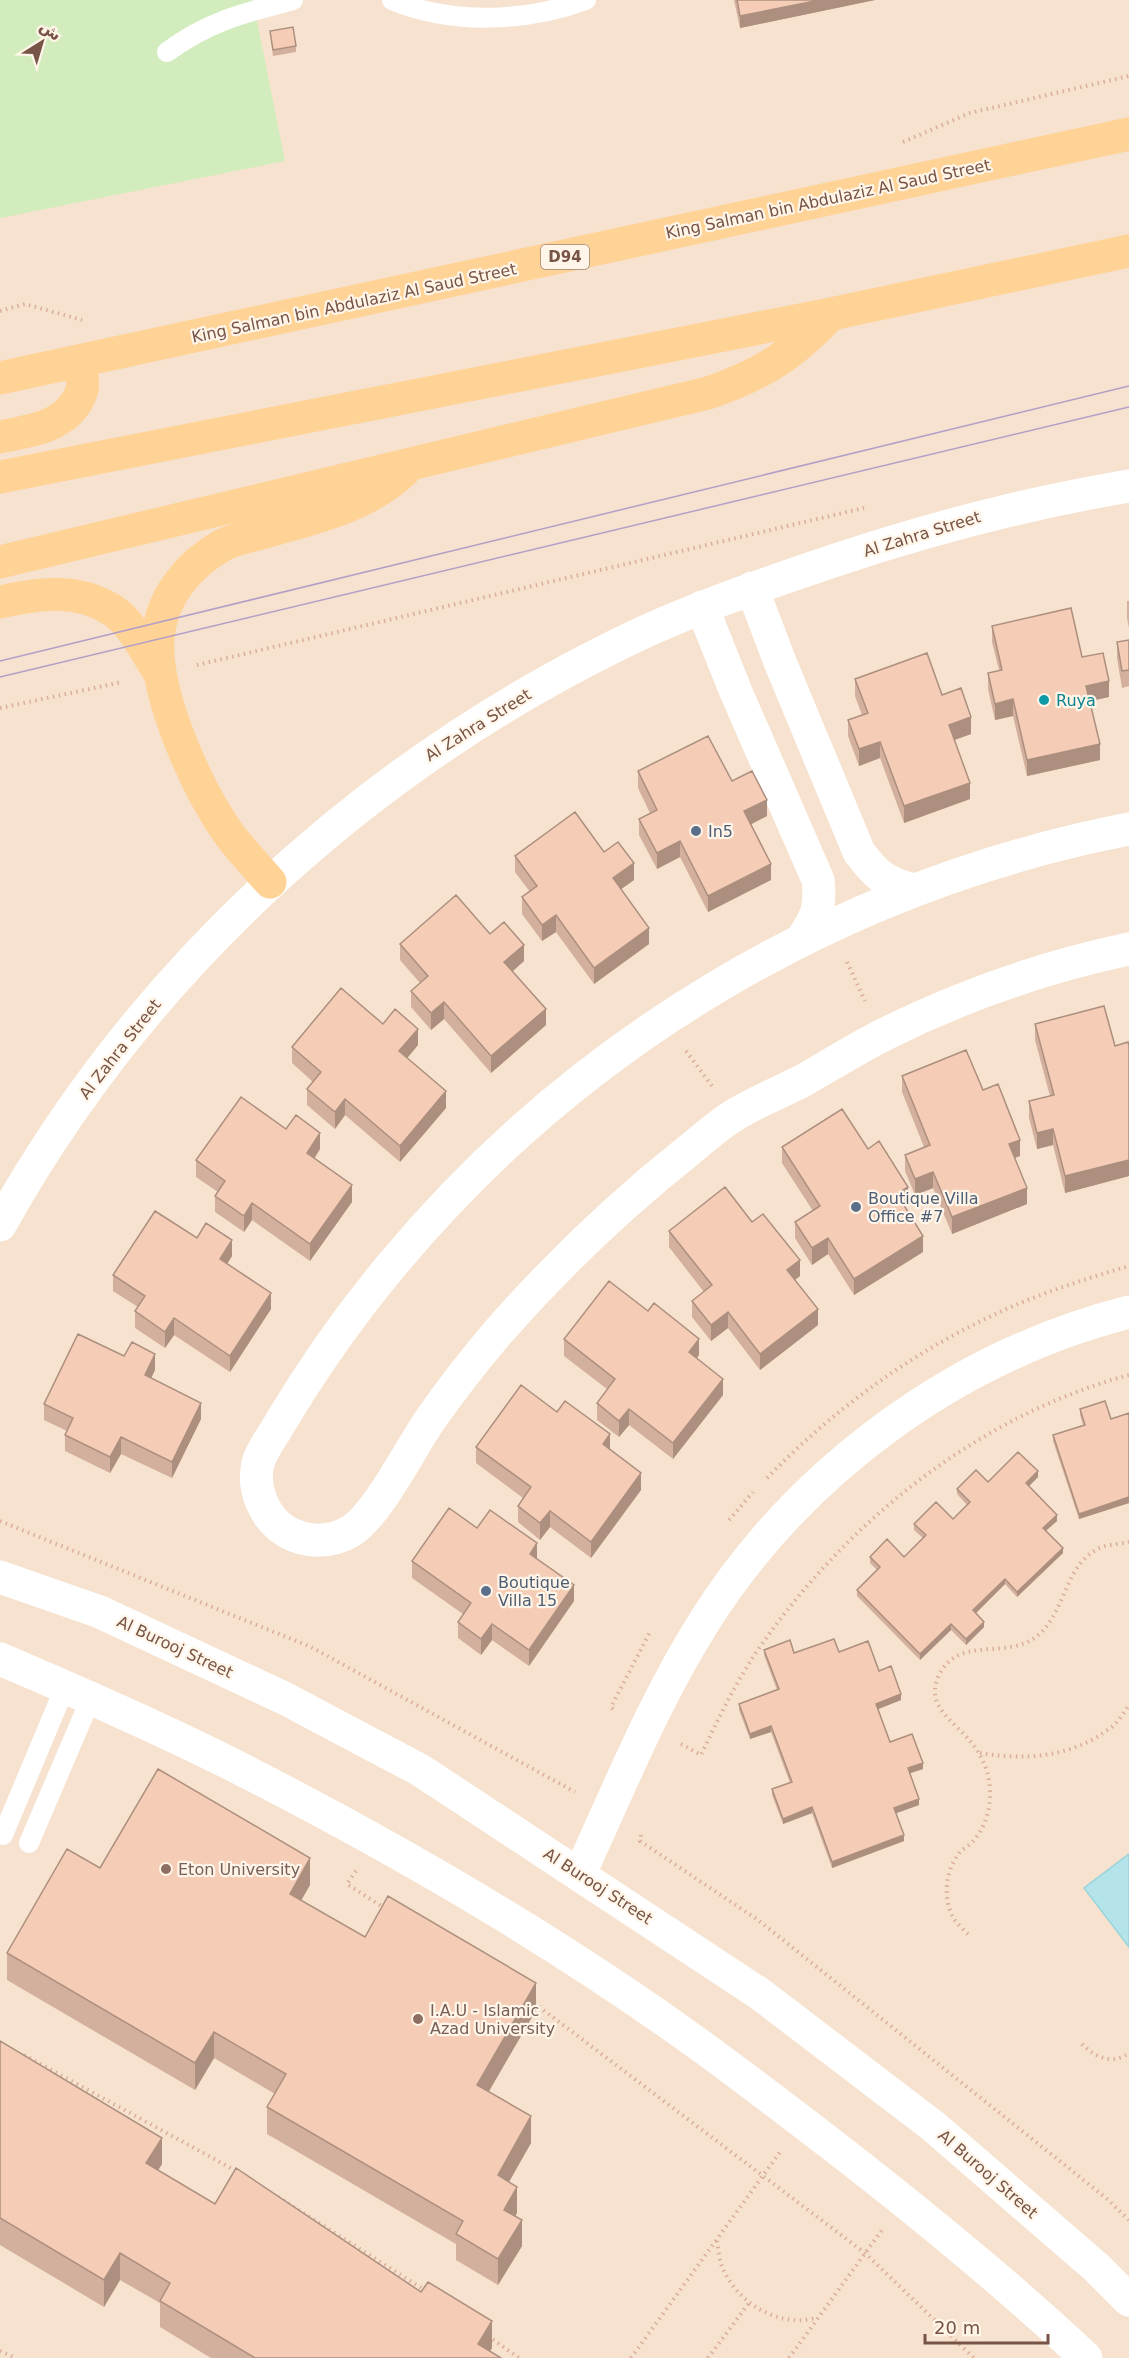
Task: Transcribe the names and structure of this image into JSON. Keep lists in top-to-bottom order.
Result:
{
  "streets": {
    "main road": ["King Salman bin Abdulaziz Al Saud Street", "D94"],
    "street": ["Al Zahra Street", "Al Burooj Street"]
  },
  "places": [
    "Ruya",
    "In5",
    "Boutique Villa Office #7",
    "Boutique Villa 15",
    "Eton University",
    "I.A.U - Islamic Azad University"
  ],
  "scale_bar": "20 m",
  "north": "top right"
}
